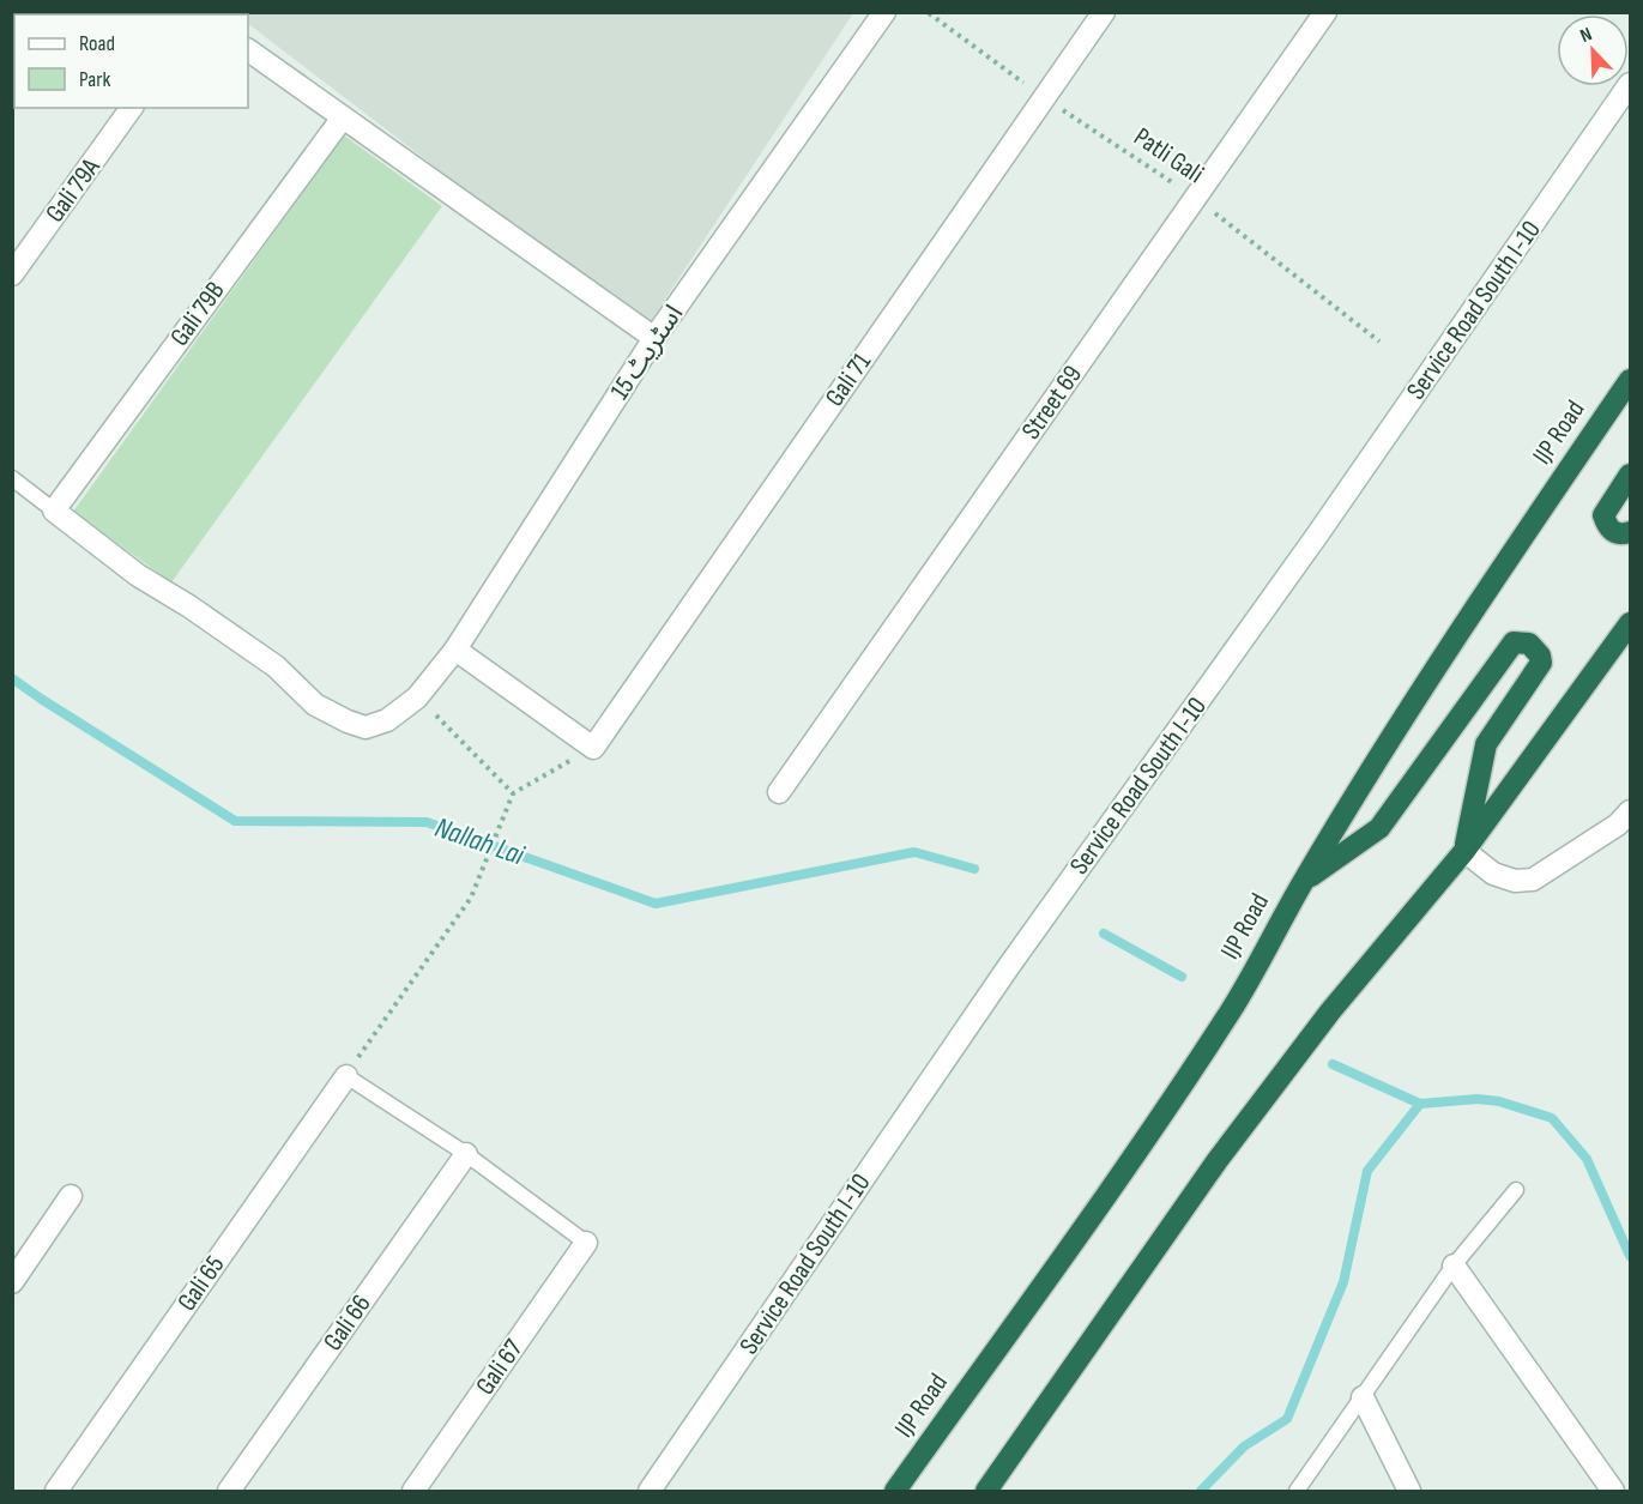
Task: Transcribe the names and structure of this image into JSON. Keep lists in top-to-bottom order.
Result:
{
  "streets": {
    "highway": ["IJP Road"],
    "street": [
      "Gali 79A",
      "Service Road South I-10",
      "Gali 79B",
      "اسٹریٹ 15",
      "Gali 71",
      "Street 69",
      "Gali 65",
      "Gali 66",
      "Gali 67"
    ],
    "path": ["Patli Gali"]
  },
  "crossings": [
    ["Patli Gali", "Gali 71"],
    ["Patli Gali", "Street 69"],
    ["Gali 79B", "اسٹریٹ 15"]
  ],
  "water": ["Nallah Lai"],
  "legend": ["Road", "Park"],
  "north": "top left"
}
